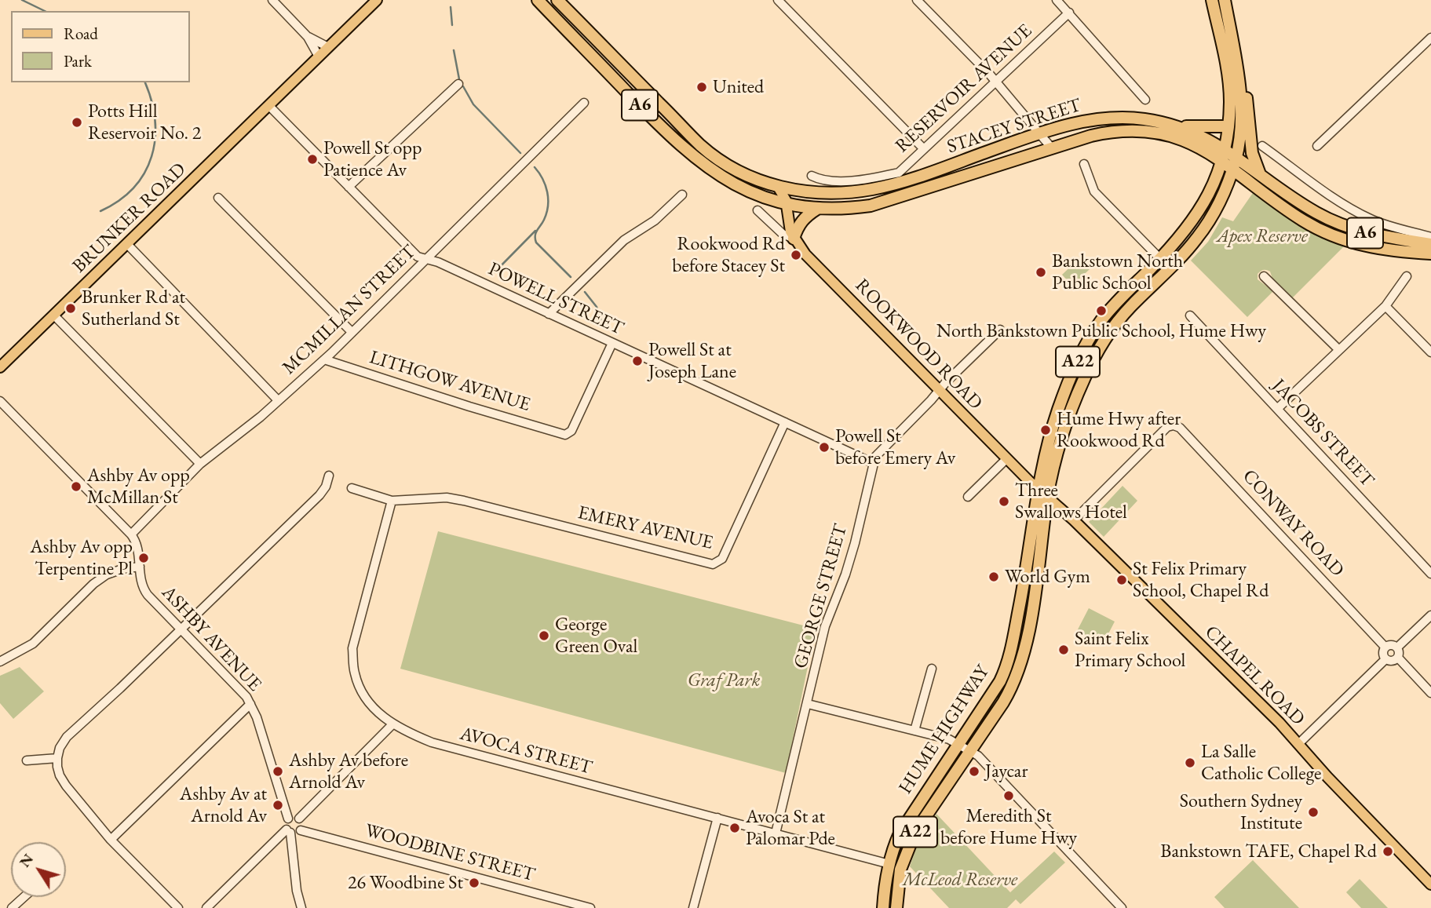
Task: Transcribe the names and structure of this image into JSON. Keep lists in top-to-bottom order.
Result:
{
  "streets": {
    "highway": [
      "A6",
      "STACEY STREET",
      "A22",
      "HUME HIGHWAY"
    ],
    "main road": ["BRUNKER ROAD", "ROOKWOOD ROAD", "CHAPEL ROAD"],
    "street": [
      "RESERVOIR AVENUE",
      "POWELL STREET",
      "MCMILLAN STREET",
      "LITHGOW AVENUE",
      "JACOBS STREET",
      "CONWAY ROAD",
      "EMERY AVENUE",
      "GEORGE STREET",
      "ASHBY AVENUE",
      "AVOCA STREET",
      "WOODBINE STREET"
    ]
  },
  "crossings": [
    ["A6", "STACEY STREET"],
    ["A6", "ROOKWOOD ROAD"],
    ["STACEY STREET", "ROOKWOOD ROAD"],
    ["STACEY STREET", "HUME HIGHWAY"],
    ["BRUNKER ROAD", "POWELL STREET"],
    ["POWELL STREET", "MCMILLAN STREET"],
    ["POWELL STREET", "LITHGOW AVENUE"],
    ["POWELL STREET", "EMERY AVENUE"],
    ["POWELL STREET", "GEORGE STREET"],
    ["MCMILLAN STREET", "LITHGOW AVENUE"],
    ["MCMILLAN STREET", "ASHBY AVENUE"],
    ["ROOKWOOD ROAD", "GEORGE STREET"],
    ["ROOKWOOD ROAD", "CHAPEL ROAD"],
    ["ROOKWOOD ROAD", "HUME HIGHWAY"],
    ["CONWAY ROAD", "CHAPEL ROAD"],
    ["EMERY AVENUE", "AVOCA STREET"],
    ["GEORGE STREET", "AVOCA STREET"],
    ["ASHBY AVENUE", "WOODBINE STREET"],
    ["CHAPEL ROAD", "HUME HIGHWAY"],
    ["HUME HIGHWAY", "AVOCA STREET"]
  ],
  "parks": ["Apex Reserve", "Graf Park", "McLeod Reserve"],
  "places": [
    "United",
    "Potts Hill Reservoir No. 2",
    "Powell St opp Patience Av",
    "Rookwood Rd before Stacey St",
    "Bankstown North Public School",
    "Brunker Rd at Sutherland St",
    "North Bankstown Public School, Hume Hwy",
    "Powell St at Joseph Lane",
    "Hume Hwy after Rookwood Rd",
    "Powell St before Emery Av",
    "Ashby Av opp McMillan St",
    "Three Swallows Hotel",
    "Ashby Av opp Terpentine Pl",
    "World Gym",
    "St Felix Primary School, Chapel Rd",
    "George Green Oval",
    "Saint Felix Primary School",
    "La Salle Catholic College",
    "Ashby Av before Arnold Av",
    "Jaycar",
    "Meredith St before Hume Hwy",
    "Ashby Av at Arnold Av",
    "Southern Sydney Institute",
    "Avoca St at Palomar Pde",
    "Bankstown TAFE, Chapel Rd",
    "26 Woodbine St"
  ],
  "legend": ["Road", "Park"],
  "north": "top left"
}
